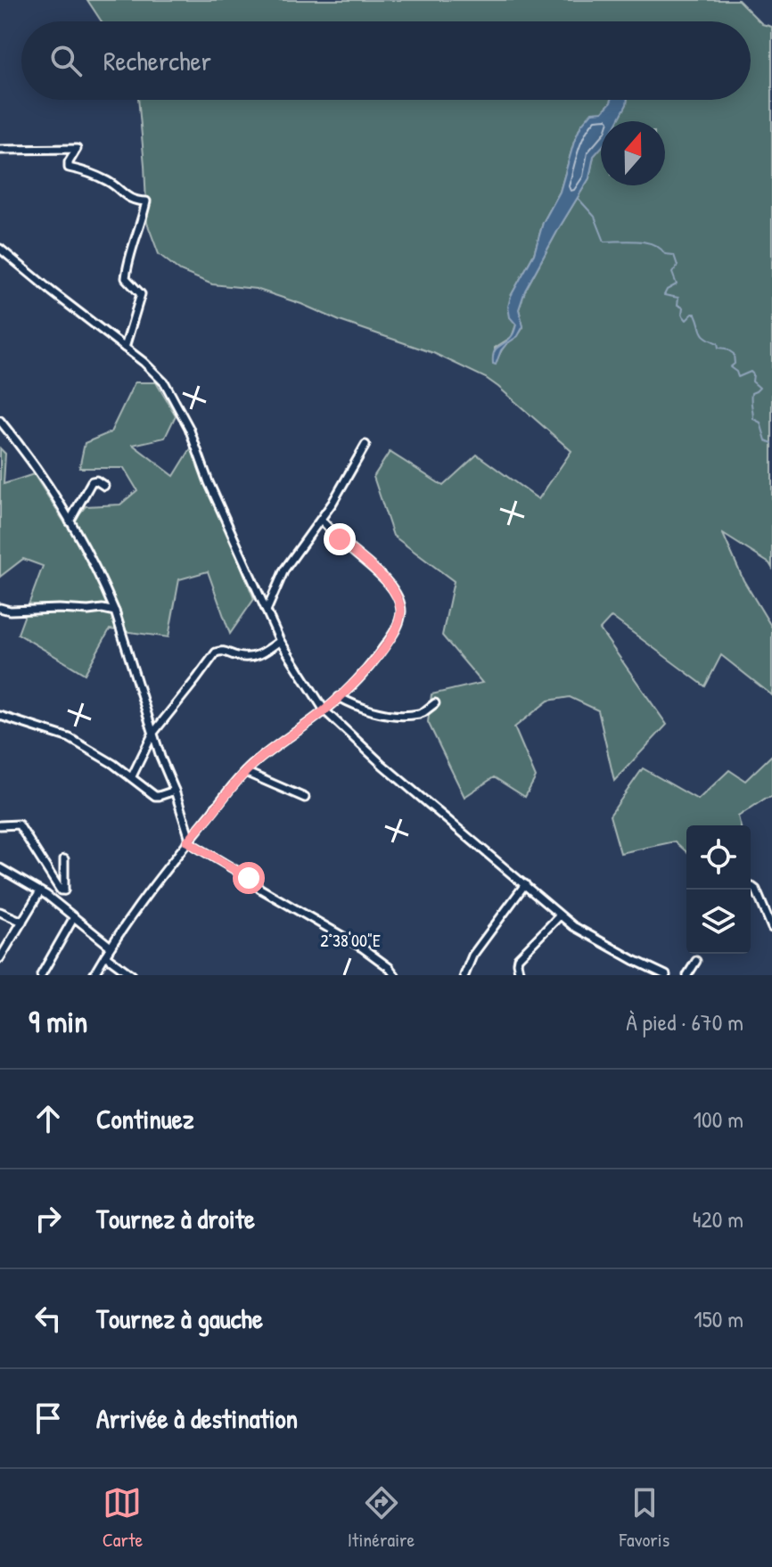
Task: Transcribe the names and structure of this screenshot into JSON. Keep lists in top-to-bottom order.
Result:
{
  "north": "top",
  "page": {
    "search": "Rechercher",
    "heading": ["9 min", "À pied · 670 m"],
    "list": [
      ["Continuez", "100 m"],
      ["Tournez à droite", "420 m"],
      ["Tournez à gauche", "150 m"],
      "Arrivée à destination"
    ],
    "nav": ["Carte", "Itinéraire", "Favoris"]
  },
  "coordinates": ["2°38'00\"E"]
}
